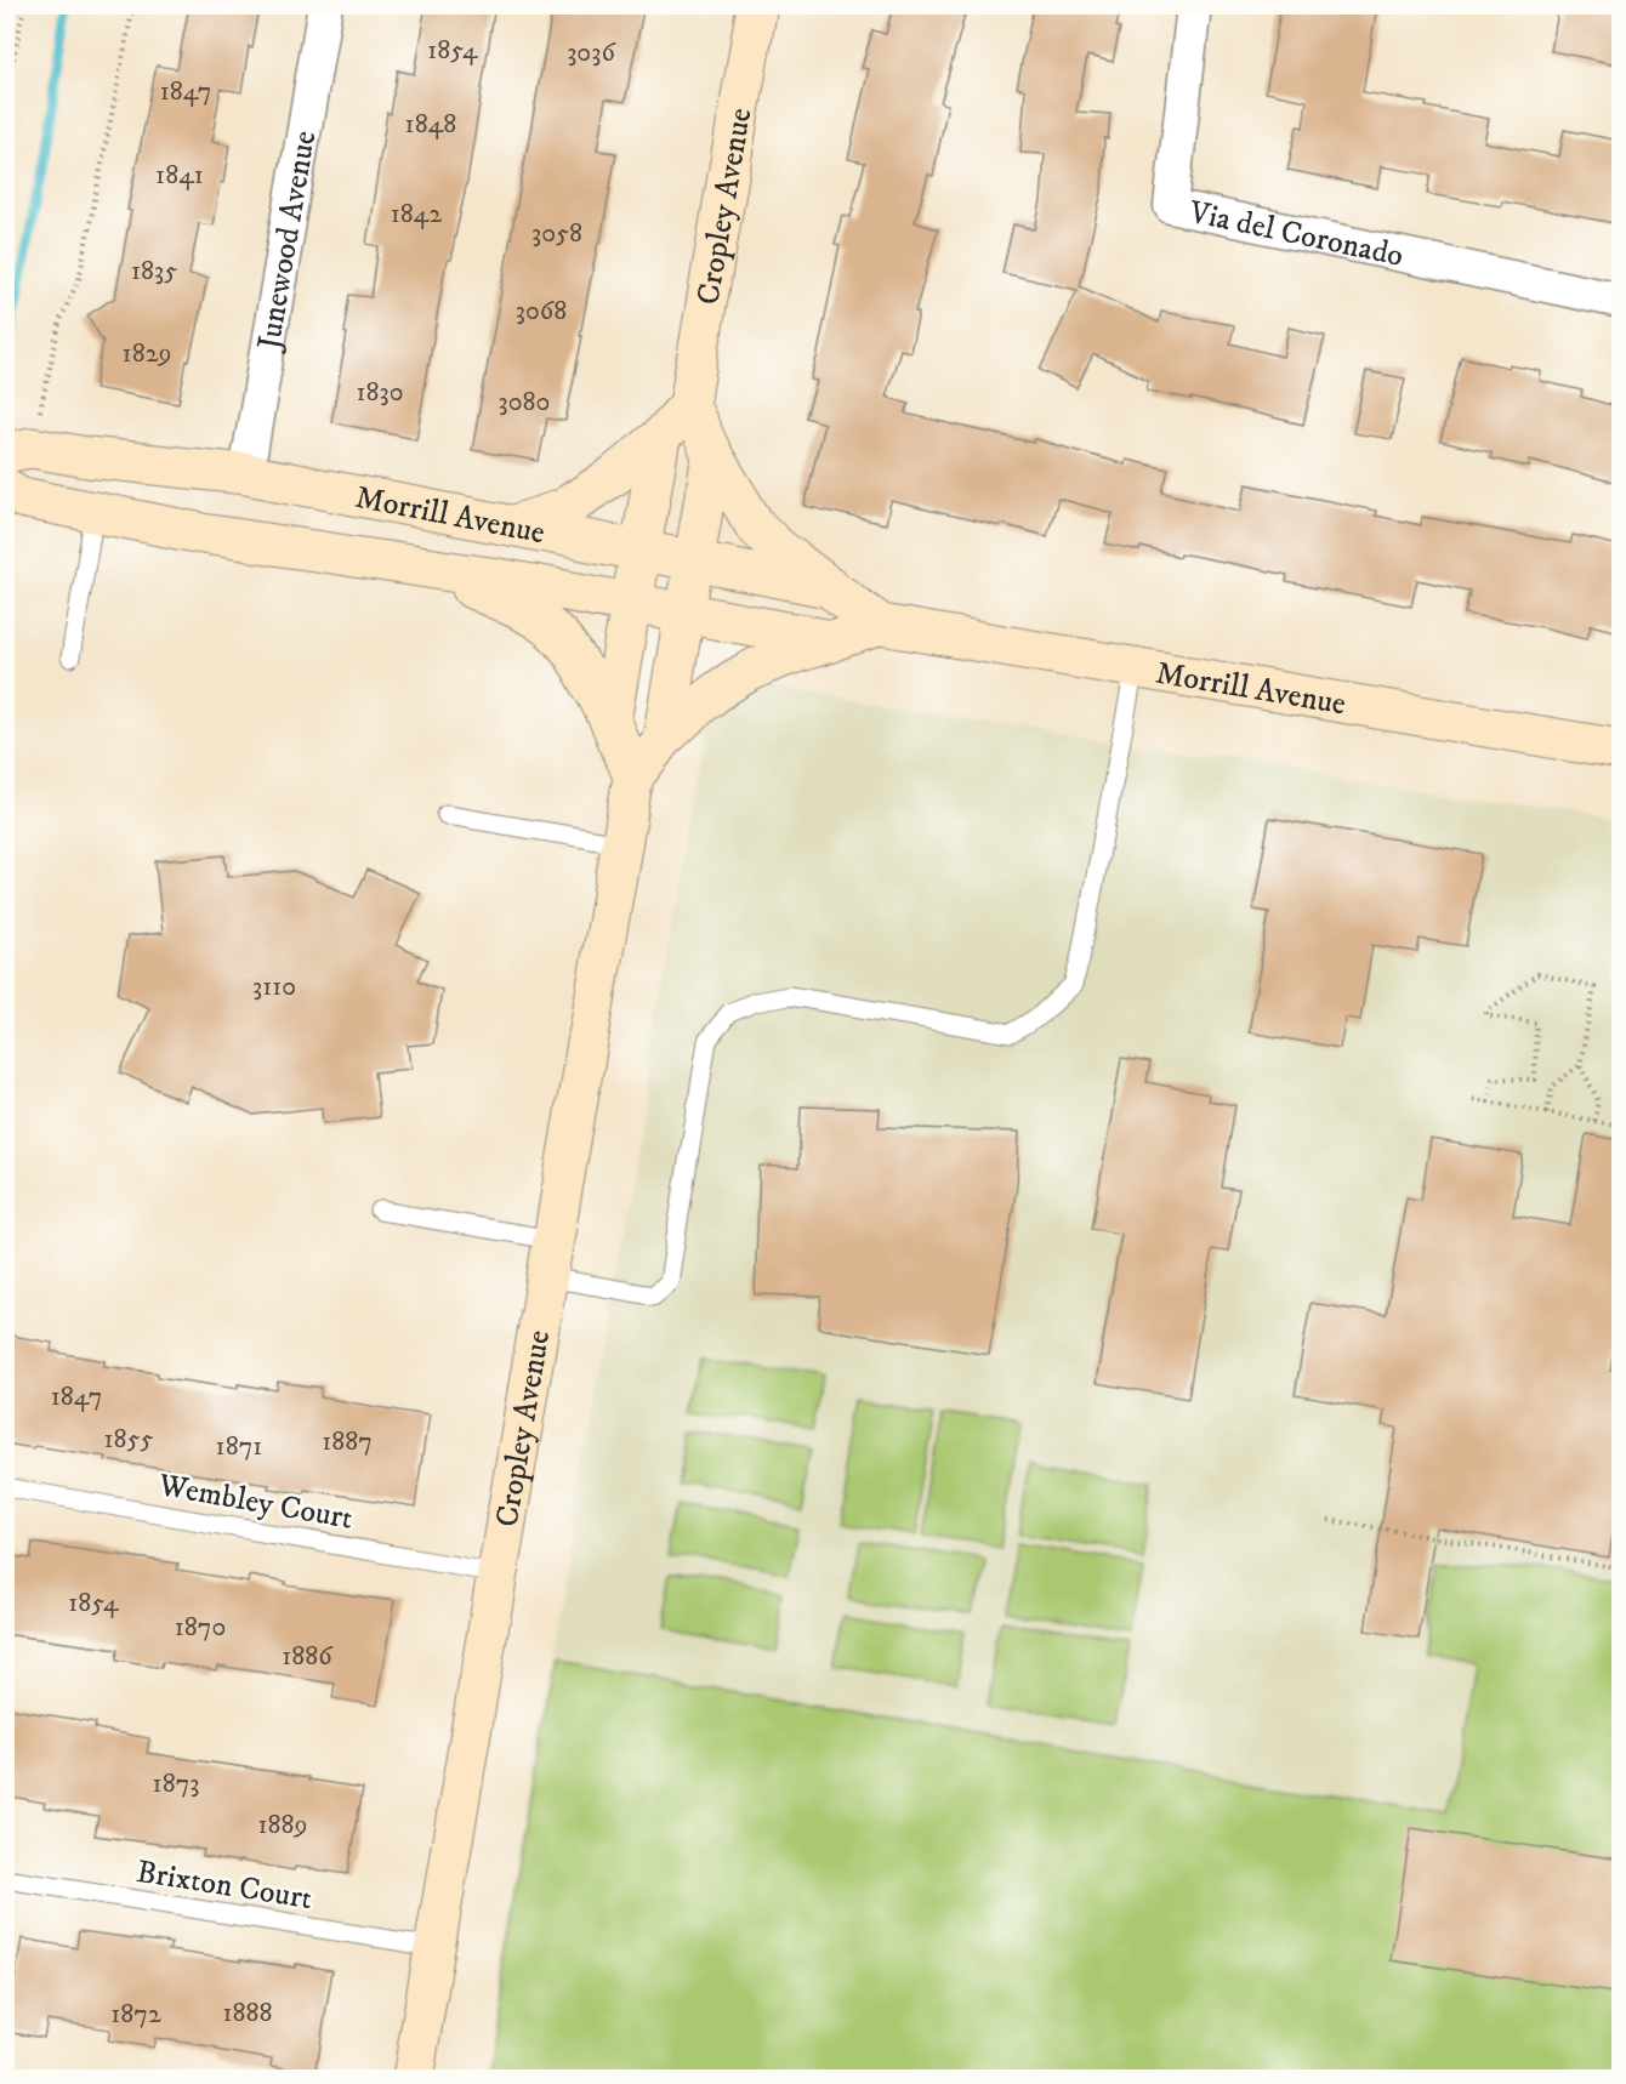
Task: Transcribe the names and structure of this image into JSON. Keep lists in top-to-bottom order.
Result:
{
  "streets": {
    "street": [
      "Cropley Avenue",
      "Via del Coronado",
      "Junewood Avenue",
      "Morrill Avenue"
    ],
    "lane": ["Wembley Court", "Brixton Court"]
  },
  "crossings": [
    ["Cropley Avenue", "Morrill Avenue"],
    ["Cropley Avenue", "Wembley Court"],
    ["Cropley Avenue", "Brixton Court"],
    ["Junewood Avenue", "Morrill Avenue"]
  ],
  "house_numbers": [
    "1854",
    "3036",
    "1847",
    "1848",
    "1841",
    "1842",
    "3058",
    "1835",
    "3068",
    "1829",
    "1830",
    "3080",
    "3110",
    "1847",
    "1855",
    "1887",
    "1871",
    "1854",
    "1870",
    "1886",
    "1873",
    "1889",
    "1888",
    "1872"
  ]
}
